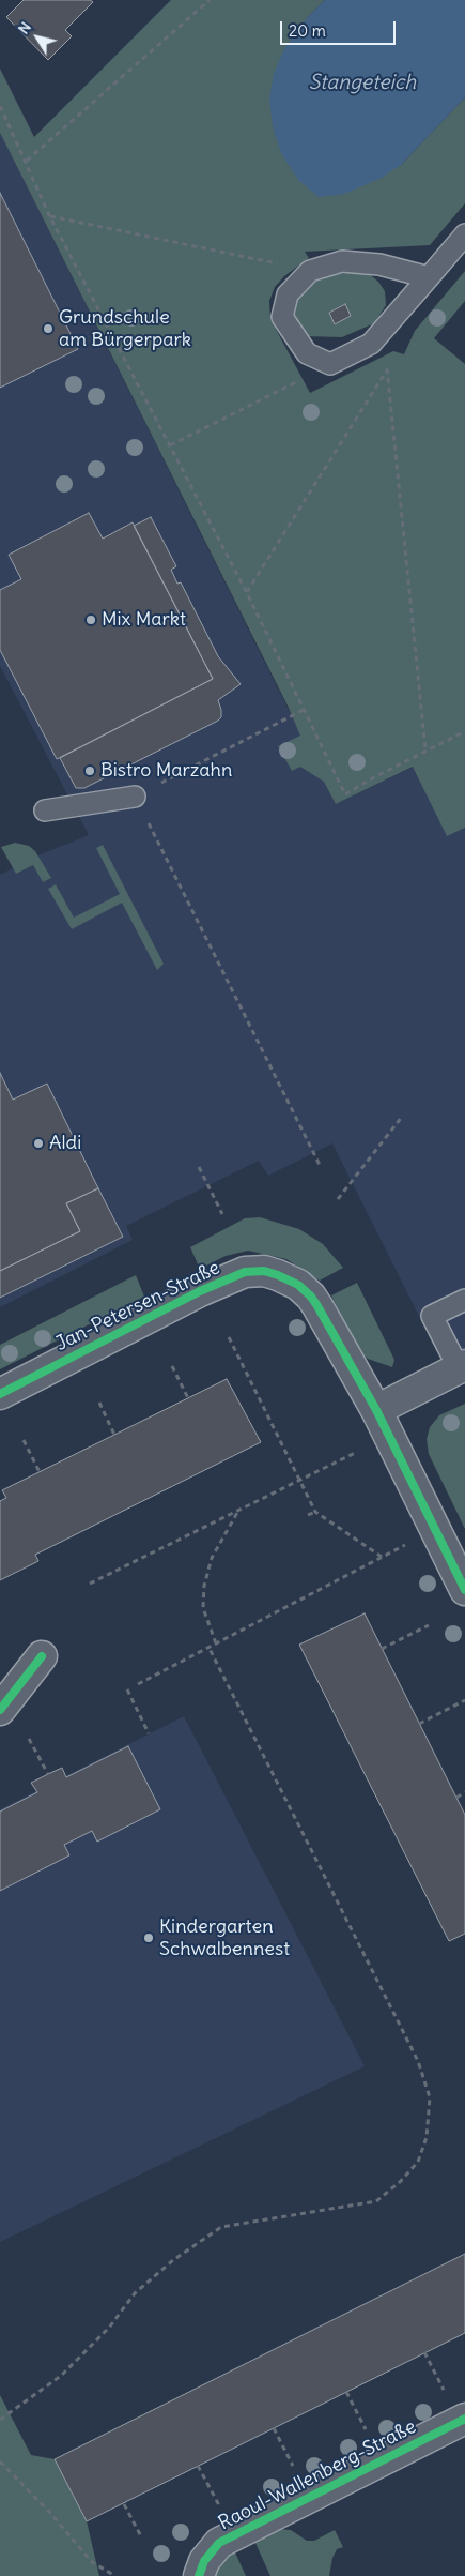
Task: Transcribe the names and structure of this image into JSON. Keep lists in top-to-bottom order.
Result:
{
  "streets": {
    "street": ["Jan-Petersen-Straße", "Raoul-Wallenberg-Straße"]
  },
  "water": ["Stangeteich"],
  "places": [
    "Grundschule am Bürgerpark",
    "Mix Markt",
    "Bistro Marzahn",
    "Aldi",
    "Kindergarten Schwalbennest"
  ],
  "scale_bar": "20 m",
  "north": "top left"
}
